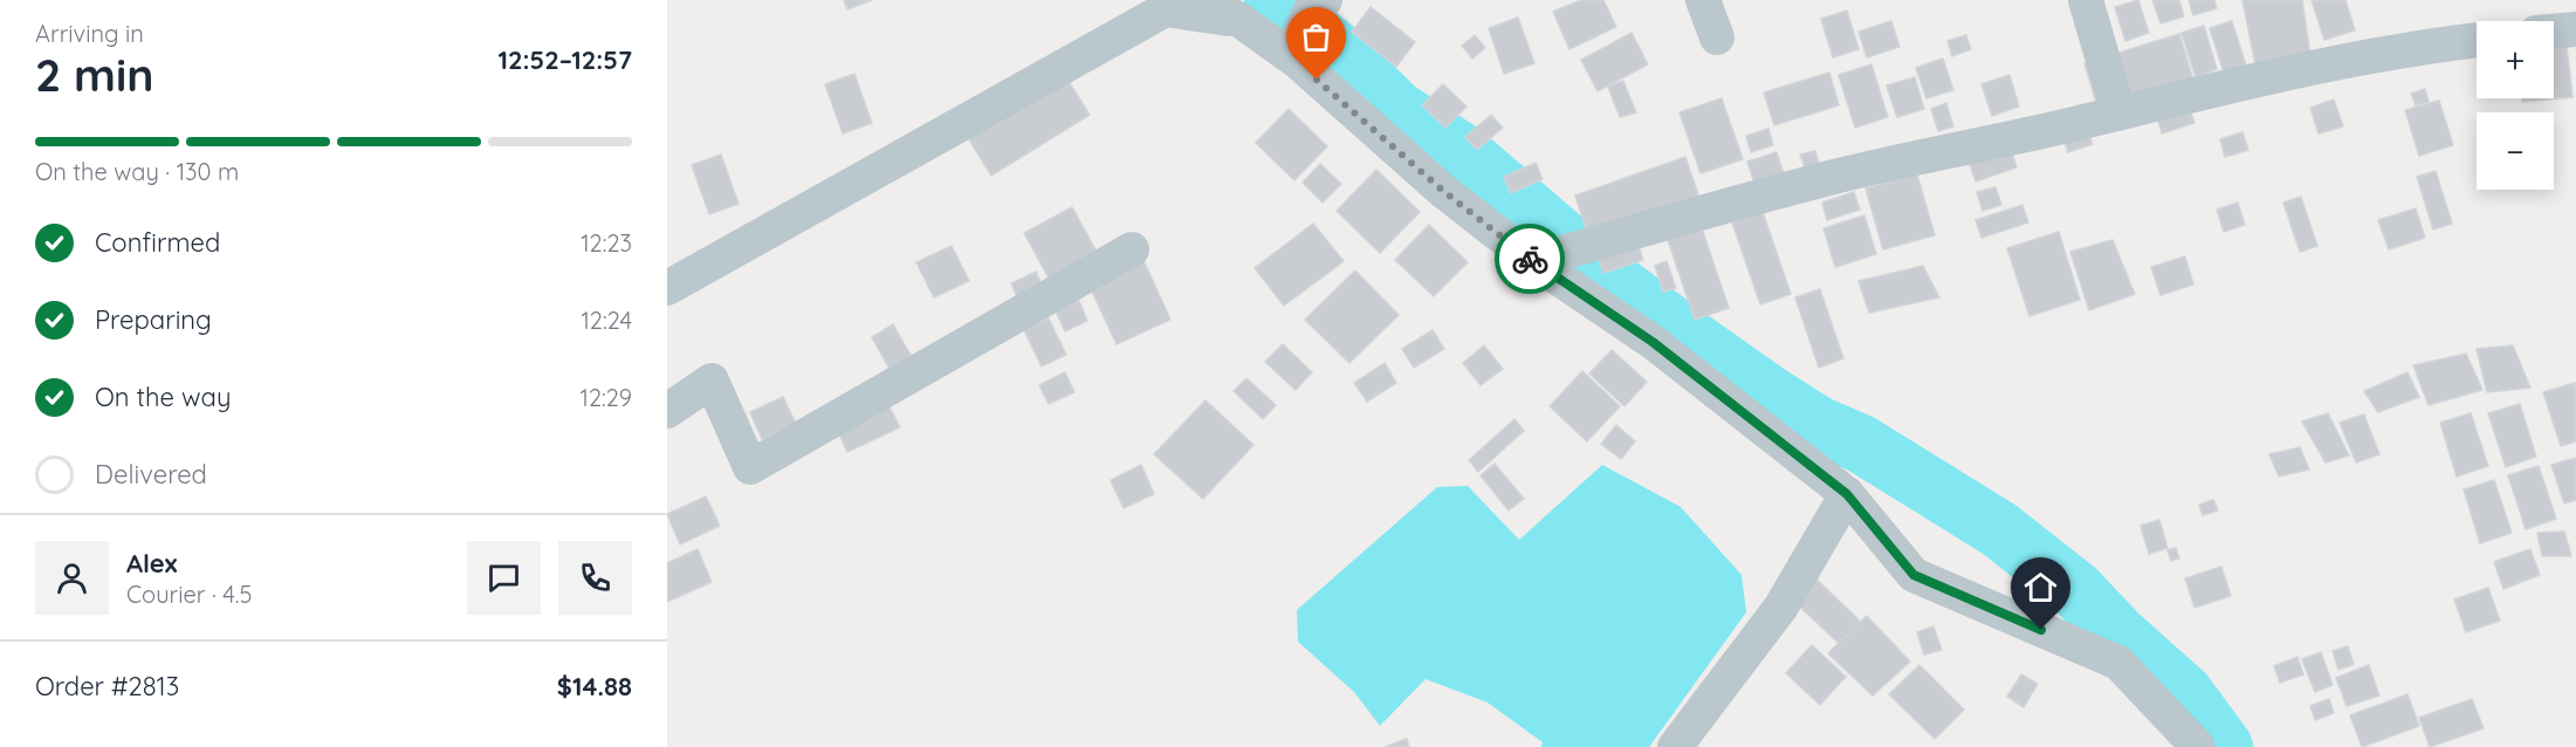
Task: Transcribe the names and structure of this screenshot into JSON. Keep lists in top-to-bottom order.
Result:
{
  "page": {
    "heading": ["2 min", "Arriving in", "12:52–12:57"],
    "panel": [
      "Alex",
      "Courier · 4.5",
      "Order #2813",
      "$14.88"
    ],
    "map_buttons": ["+", "−"],
    "bar": "On the way · 130 m",
    "list": [
      ["Confirmed", "12:23"],
      ["Preparing", "12:24"],
      ["On the way", "12:29"],
      "Delivered"
    ]
  }
}
